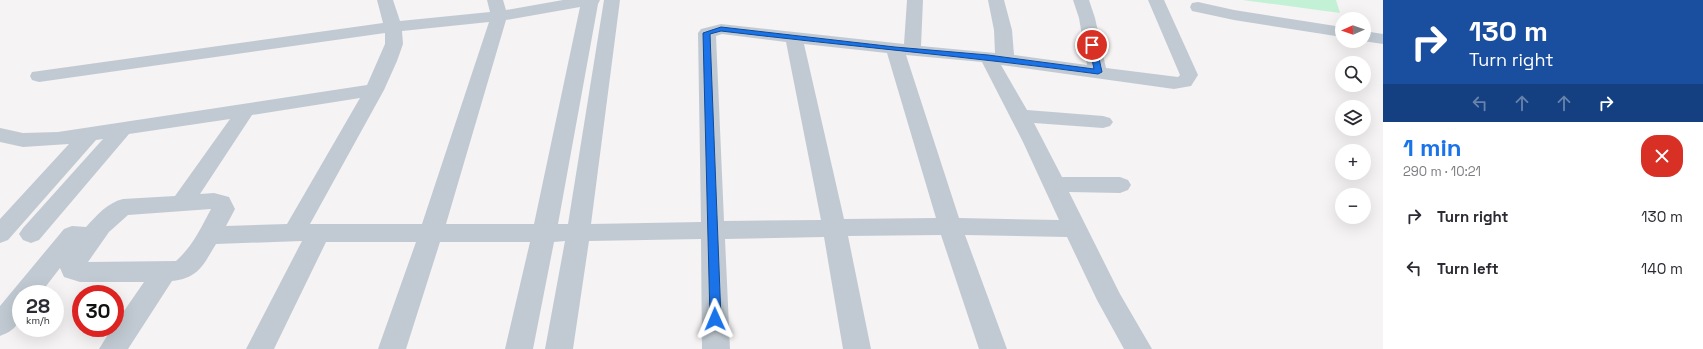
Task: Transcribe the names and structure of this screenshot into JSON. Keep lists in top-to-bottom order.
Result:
{
  "north": "left",
  "page": {
    "turn": ["130 m", "Turn right"],
    "map_buttons": ["+", "−"],
    "heading": ["1 min", "290 m · 10:21"],
    "list": [
      {
        "name": "Turn right",
        "value": "130 m"
      },
      {
        "name": "Turn left",
        "value": "140 m"
      }
    ],
    "speed": "28 km/h",
    "limit": "30"
  }
}
